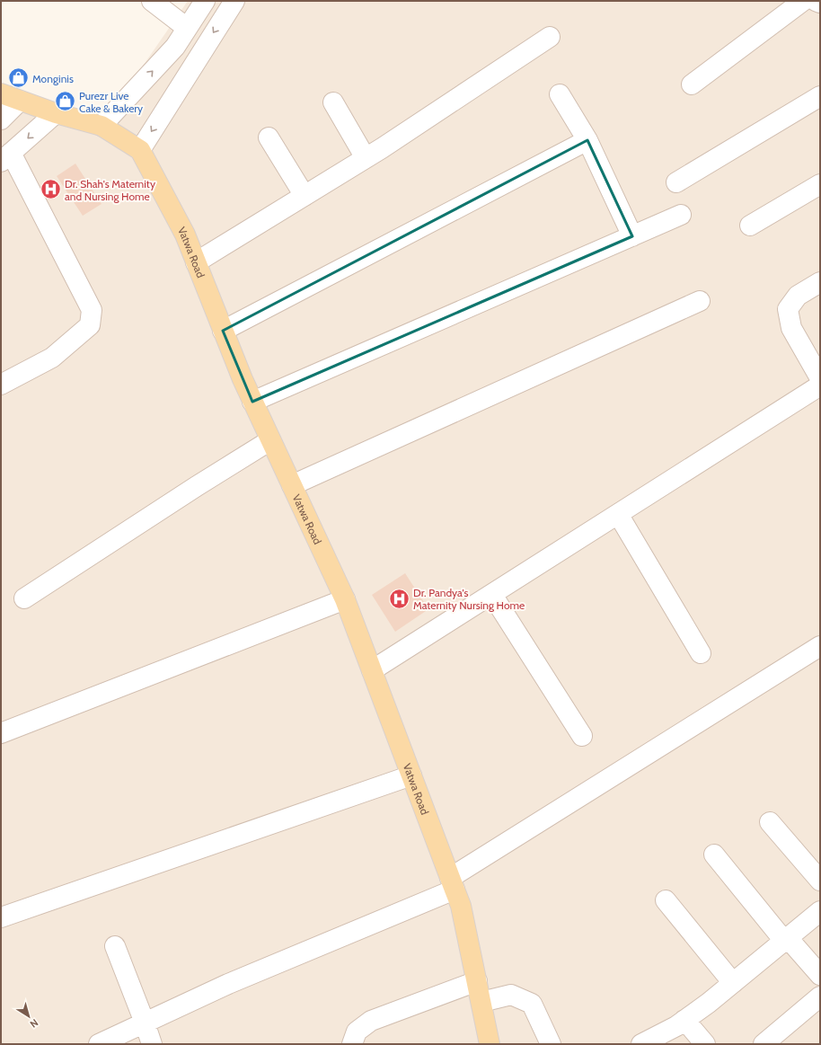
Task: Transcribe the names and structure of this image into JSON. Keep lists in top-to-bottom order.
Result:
{
  "streets": {
    "main road": ["Vatwa Road"]
  },
  "places": {
    "shop": ["Monginis", "Purezr Live Cake & Bakery"],
    "hospital": ["Dr. Shah's Maternity and Nursing Home", "Dr. Pandya's Maternity Nursing Home"]
  },
  "north": "bottom right"
}
